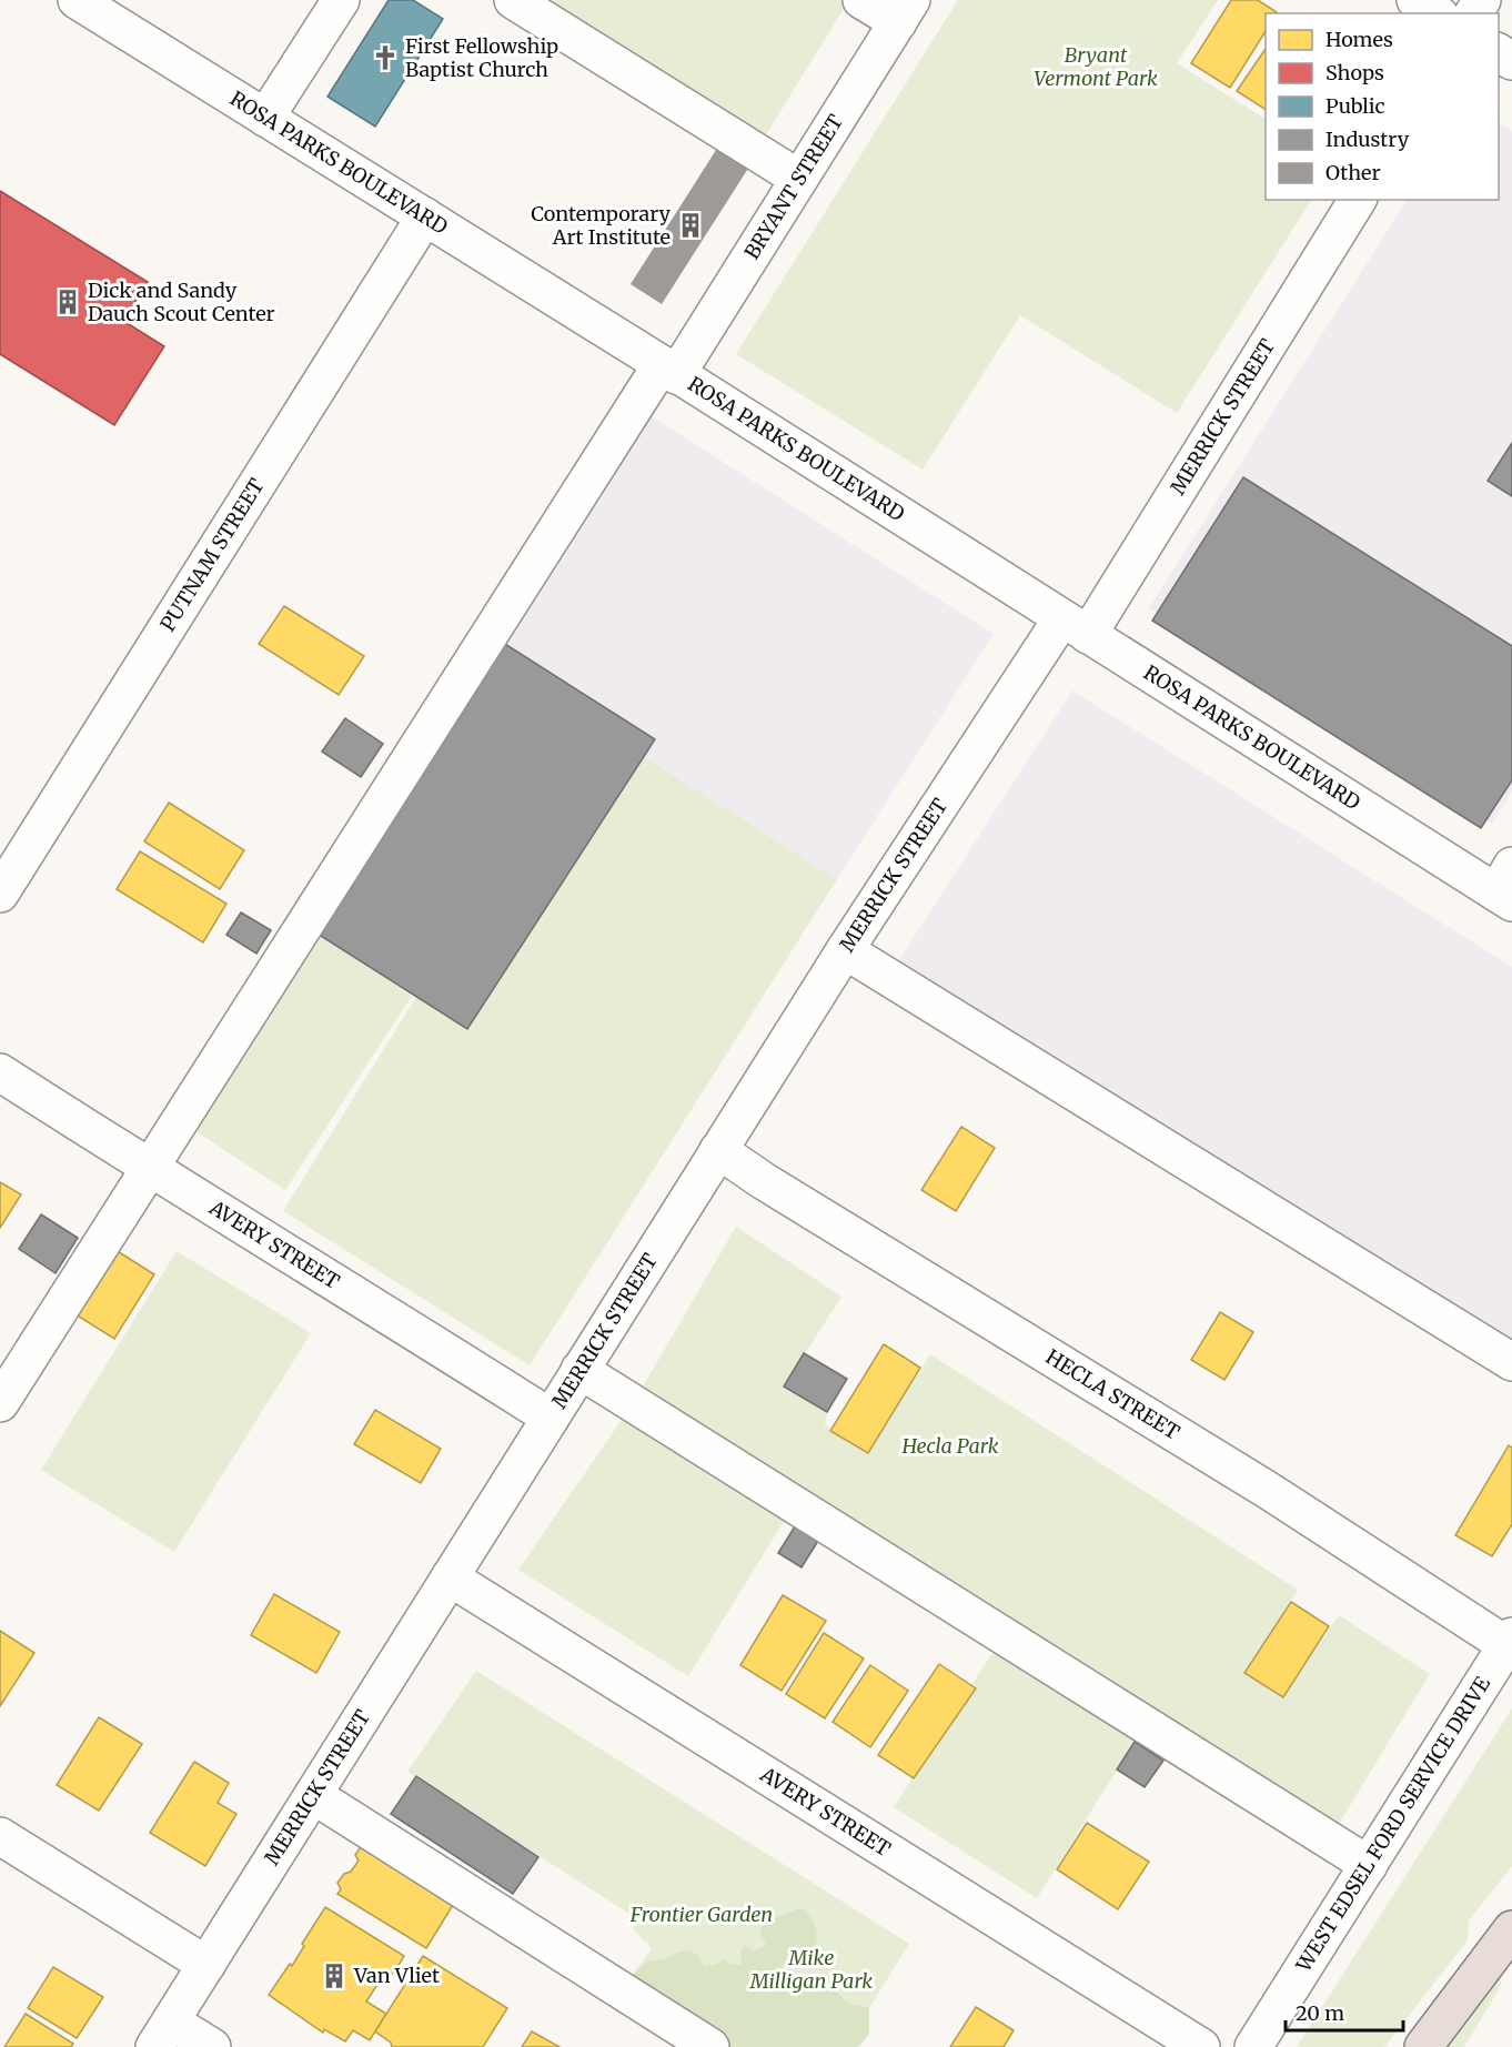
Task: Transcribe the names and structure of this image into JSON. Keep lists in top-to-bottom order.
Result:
{
  "streets": {
    "street": [
      "ROSA PARKS BOULEVARD",
      "BRYANT STREET",
      "MERRICK STREET",
      "PUTNAM STREET",
      "AVERY STREET",
      "HECLA STREET",
      "WEST EDSEL FORD SERVICE DRIVE"
    ]
  },
  "crossings": [
    ["ROSA PARKS BOULEVARD", "BRYANT STREET"],
    ["ROSA PARKS BOULEVARD", "MERRICK STREET"],
    ["ROSA PARKS BOULEVARD", "PUTNAM STREET"],
    ["BRYANT STREET", "AVERY STREET"],
    ["MERRICK STREET", "AVERY STREET"],
    ["MERRICK STREET", "HECLA STREET"],
    ["HECLA STREET", "WEST EDSEL FORD SERVICE DRIVE"]
  ],
  "parks": [
    "Bryant Vermont Park",
    "Hecla Park",
    "Frontier Garden",
    "Mike Milligan Park"
  ],
  "places": {
    "church": ["First Fellowship Baptist Church"],
    "building": ["Contemporary Art Institute", "Dick and Sandy Dauch Scout Center", "Van Vliet"]
  },
  "legend": [
    "Homes",
    "Shops",
    "Public",
    "Industry",
    "Other"
  ],
  "scale_bar": "20 m"
}
